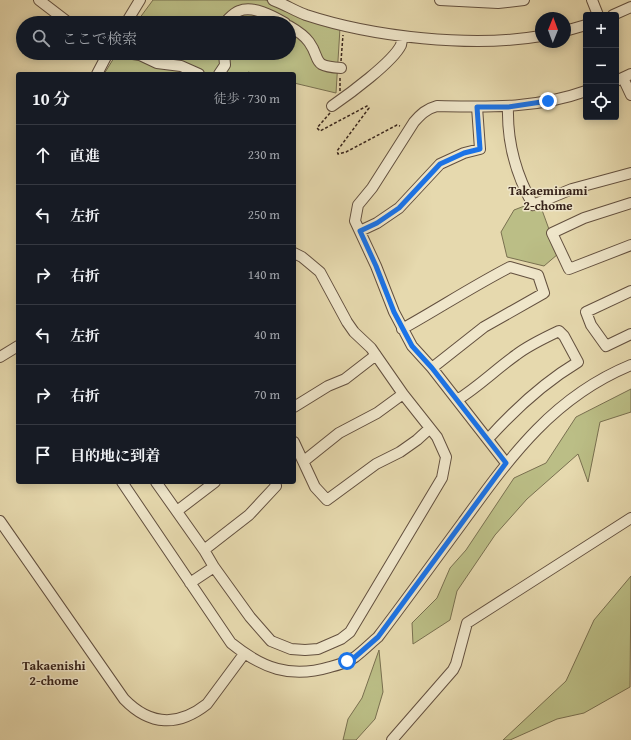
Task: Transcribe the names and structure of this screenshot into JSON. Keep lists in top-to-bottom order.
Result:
{
  "districts": ["Takaeminami 2-chome", "Takaenishi 2-chome"],
  "north": "top",
  "page": {
    "map_buttons": ["+", "−"],
    "search": "ここで検索",
    "heading": ["10 分", "徒歩 · 730 m"],
    "list": [
      ["直進", "230 m"],
      ["左折", "250 m"],
      ["右折", "140 m"],
      ["左折", "40 m"],
      ["右折", "70 m"],
      "目的地に到着"
    ]
  }
}
